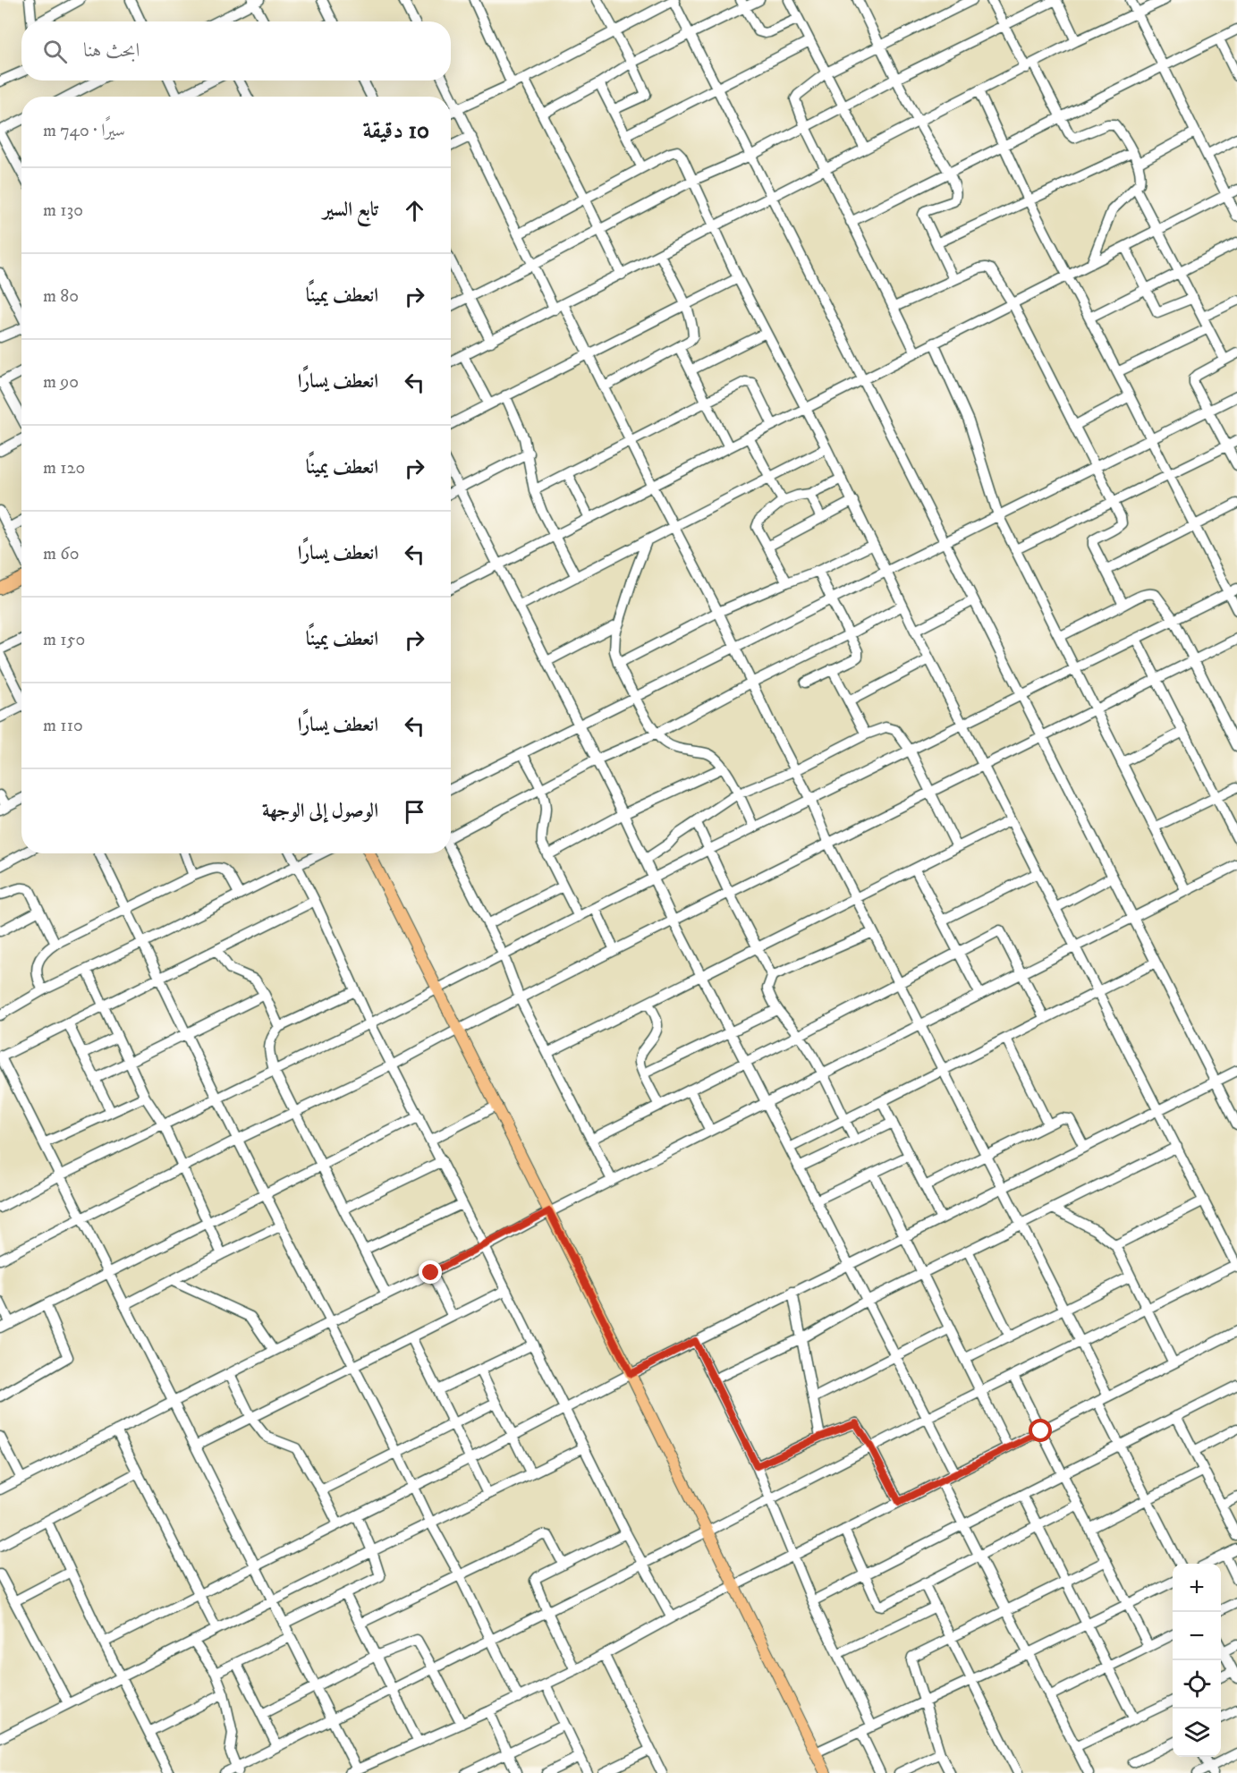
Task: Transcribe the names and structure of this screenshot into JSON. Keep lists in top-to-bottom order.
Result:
{
  "page": {
    "search": "ابحث هنا",
    "heading": ["10 دقيقة", "سيرًا · 740 m"],
    "list": [
      ["تابع السير", "130 m"],
      ["انعطف يمينًا", "80 m"],
      ["انعطف يسارًا", "90 m"],
      ["انعطف يمينًا", "120 m"],
      ["انعطف يسارًا", "60 m"],
      ["انعطف يمينًا", "150 m"],
      ["انعطف يسارًا", "110 m"],
      "الوصول إلى الوجهة"
    ],
    "map_buttons": ["+", "−"]
  }
}
